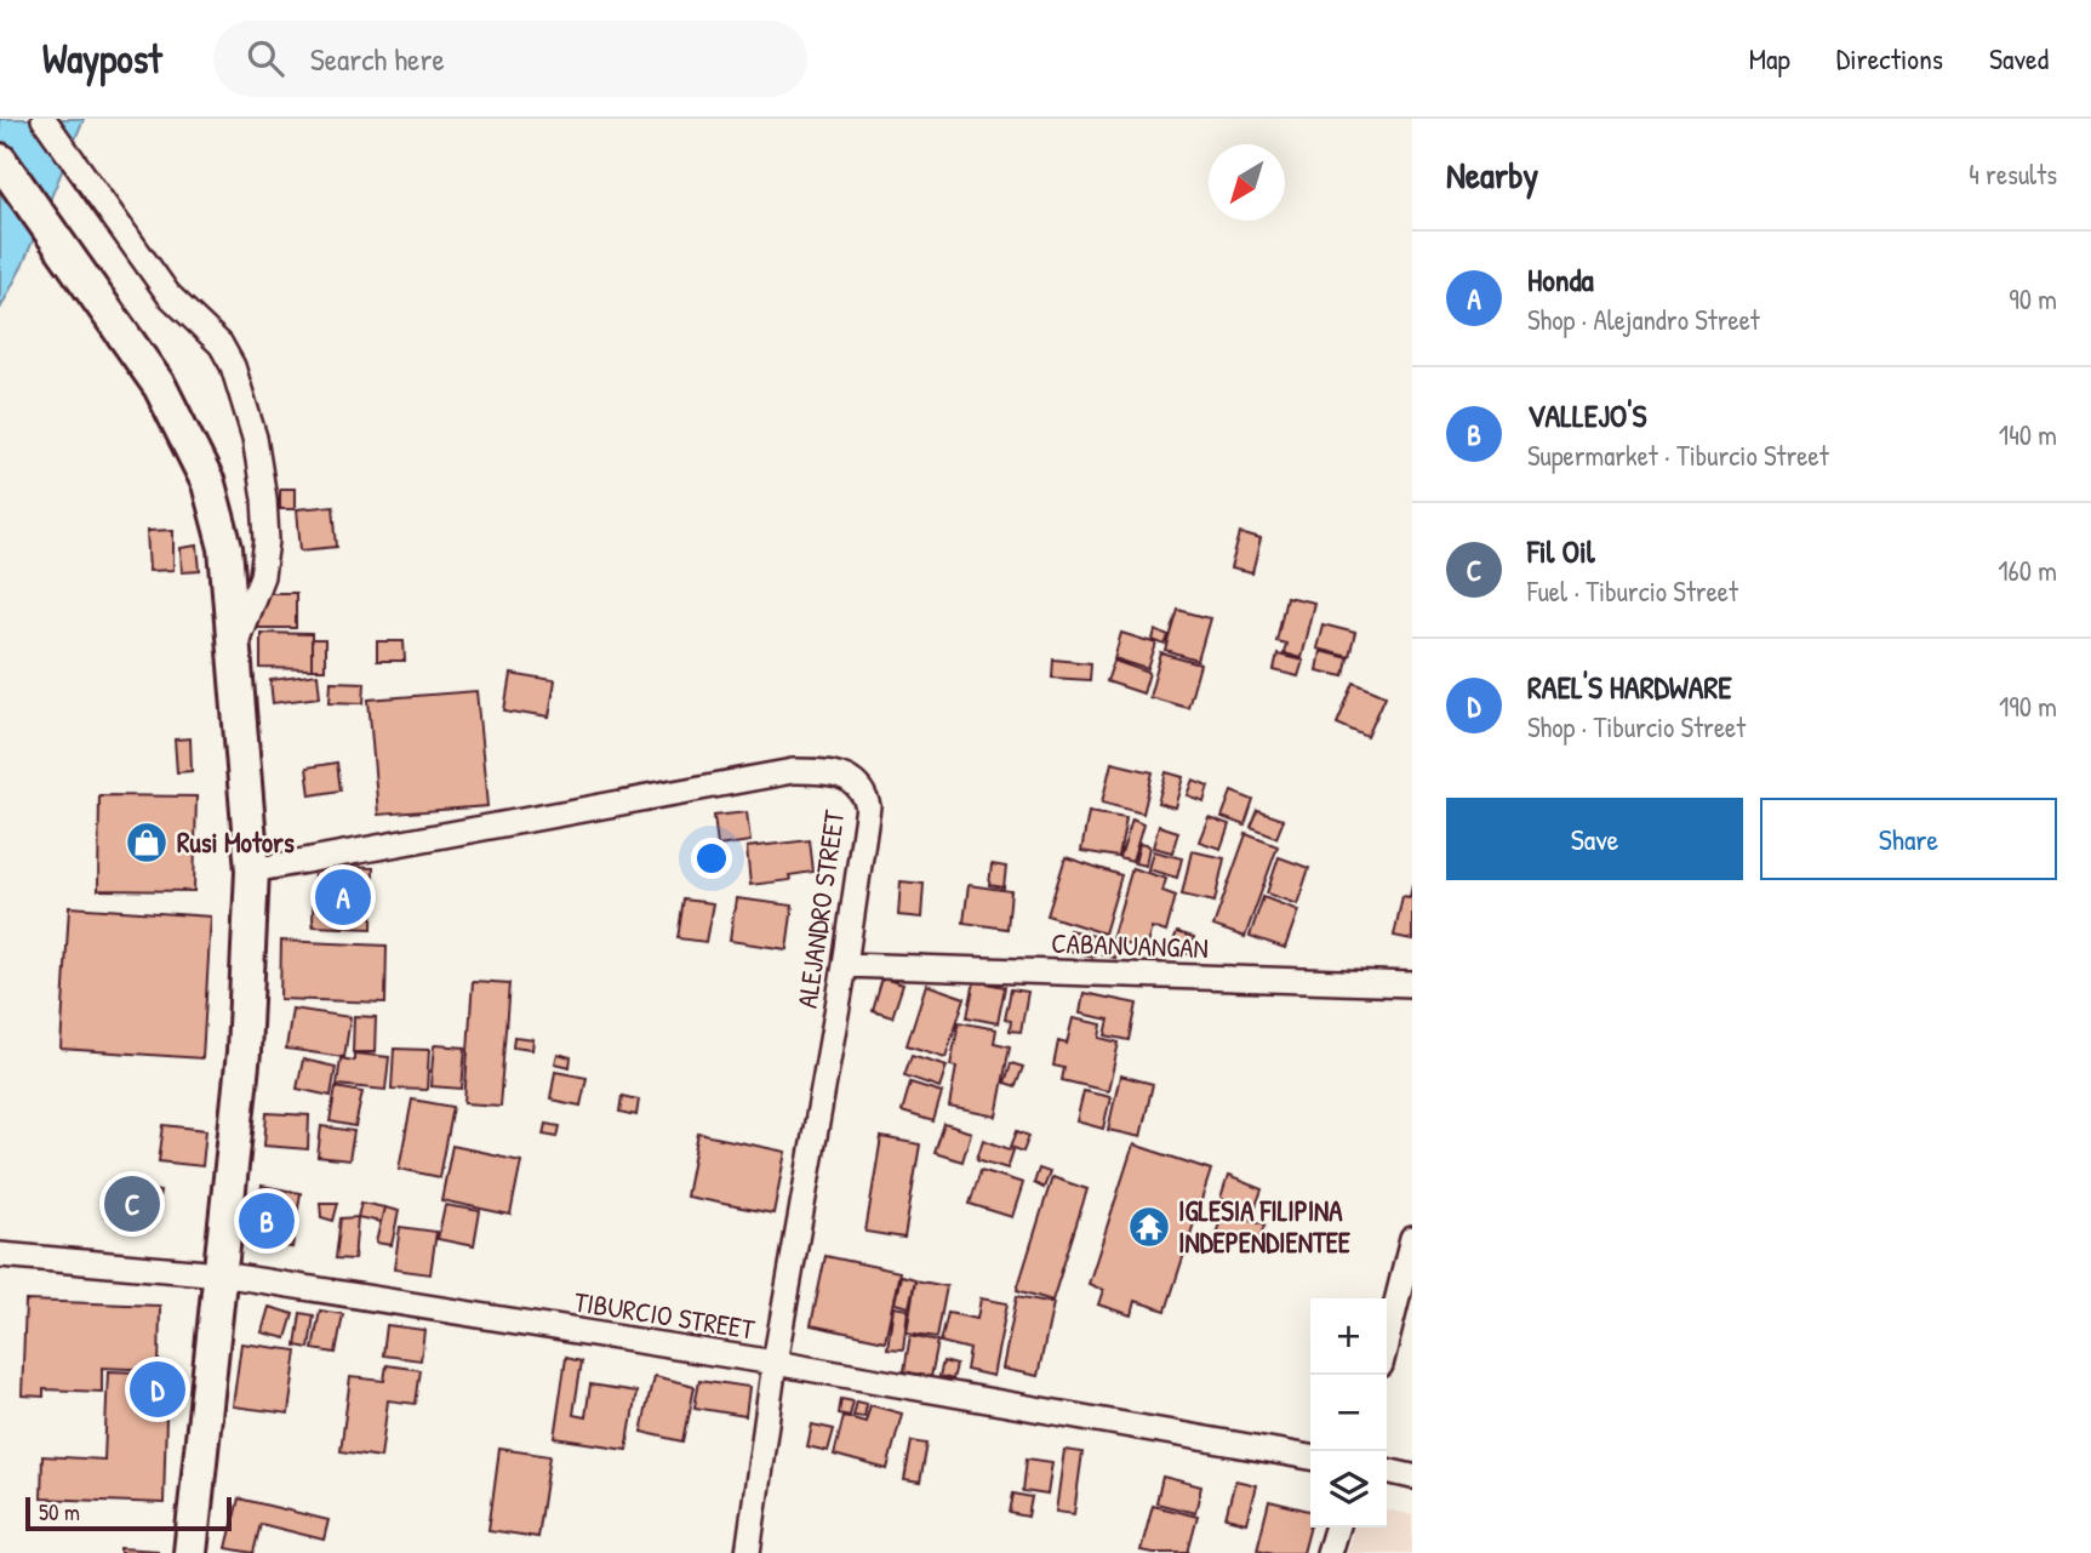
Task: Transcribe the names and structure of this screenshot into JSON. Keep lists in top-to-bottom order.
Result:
{
  "streets": {
    "street": ["ALEJANDRO STREET", "CABANUANGAN", "TIBURCIO STREET"]
  },
  "crossings": [
    ["ALEJANDRO STREET", "CABANUANGAN"],
    ["ALEJANDRO STREET", "TIBURCIO STREET"]
  ],
  "places": {
    "shop": ["Rusi Motors"],
    "temple": ["IGLESIA FILIPINA INDEPENDIENTEE"]
  },
  "scale_bar": "50 m",
  "north": "bottom left",
  "page": {
    "header": "Waypost",
    "search": "Search here",
    "nav": ["Map", "Directions", "Saved"],
    "heading": ["Nearby", "4 results"],
    "list": [
      {
        "mark": "A",
        "name": "Honda",
        "note": "Shop · Alejandro Street",
        "value": "90 m"
      },
      {
        "mark": "B",
        "name": "VALLEJO'S",
        "note": "Supermarket · Tiburcio Street",
        "value": "140 m"
      },
      {
        "mark": "C",
        "name": "Fil Oil",
        "note": "Fuel · Tiburcio Street",
        "value": "160 m"
      },
      {
        "mark": "D",
        "name": "RAEL'S HARDWARE",
        "note": "Shop · Tiburcio Street",
        "value": "190 m"
      }
    ],
    "buttons": ["Save", "Share"],
    "pins": [
      "A",
      "C",
      "B",
      "D"
    ],
    "map_buttons": ["+", "−"],
    "scale": "50 m"
  }
}
